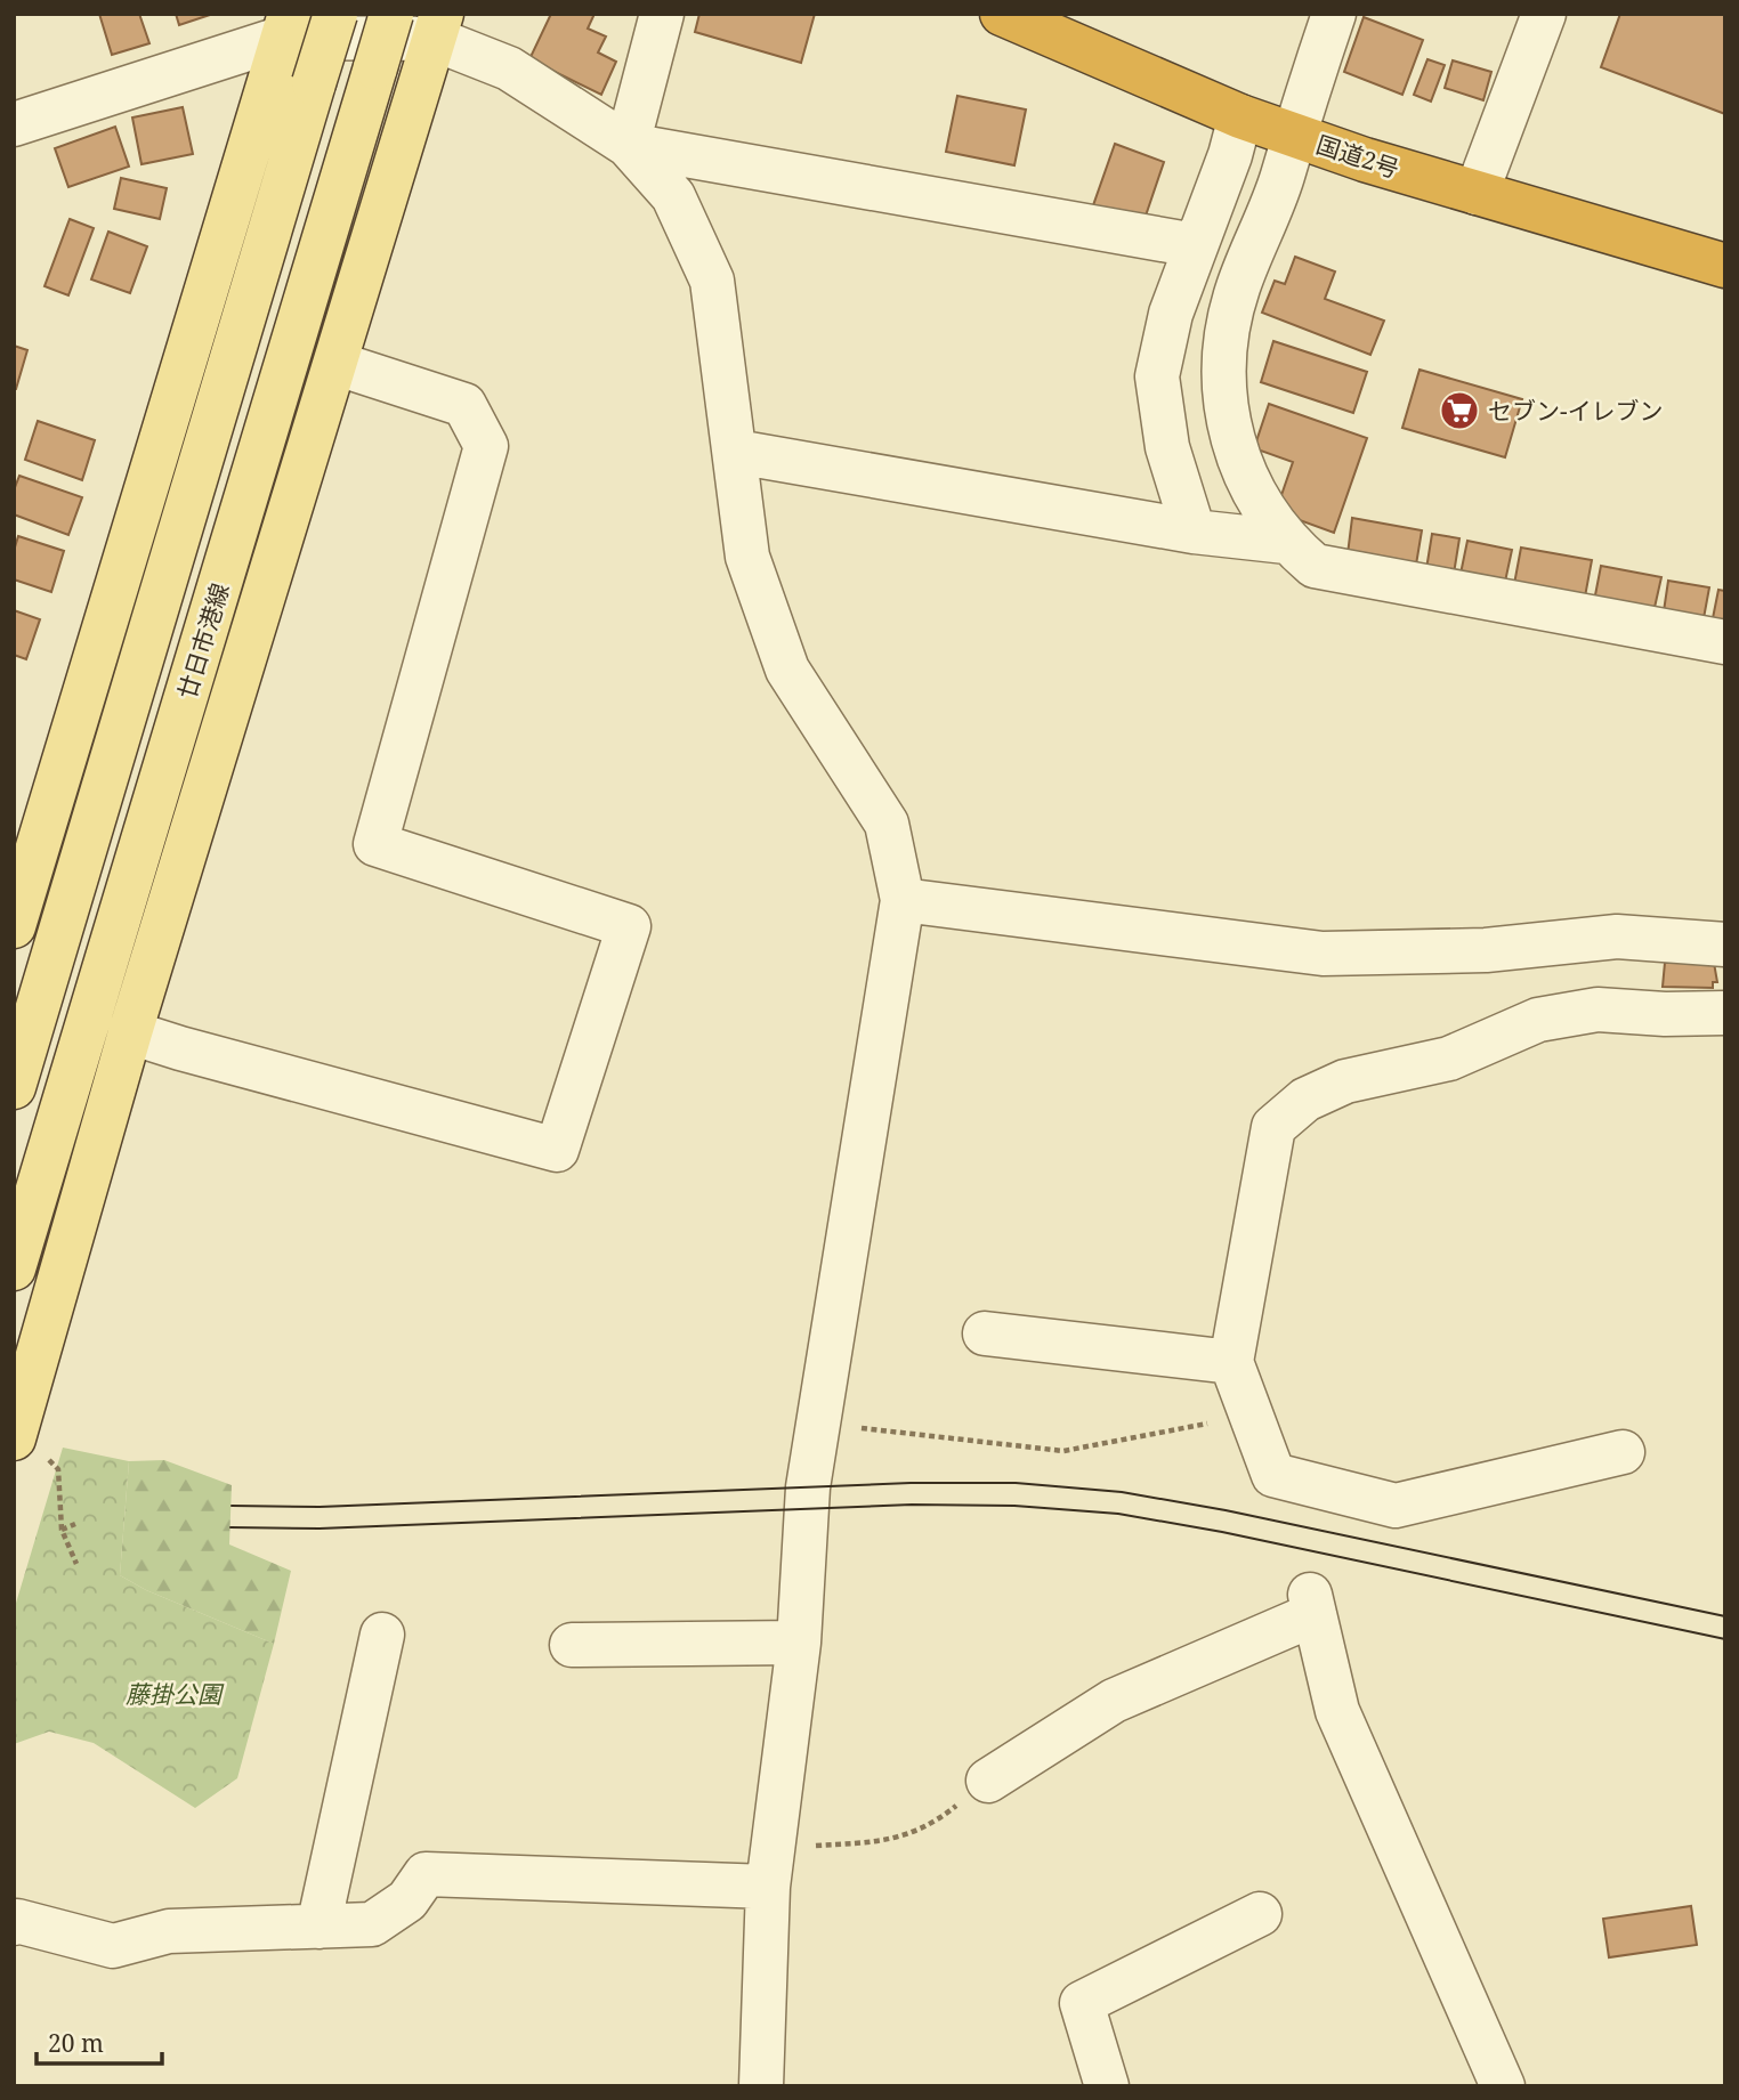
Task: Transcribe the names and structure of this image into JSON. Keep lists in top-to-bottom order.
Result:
{
  "streets": {
    "highway": ["国道2号"],
    "main road": ["廿日市港線"]
  },
  "parks": ["藤掛公園"],
  "places": {
    "supermarket": ["セブン-イレブン"]
  },
  "scale_bar": "20 m"
}
